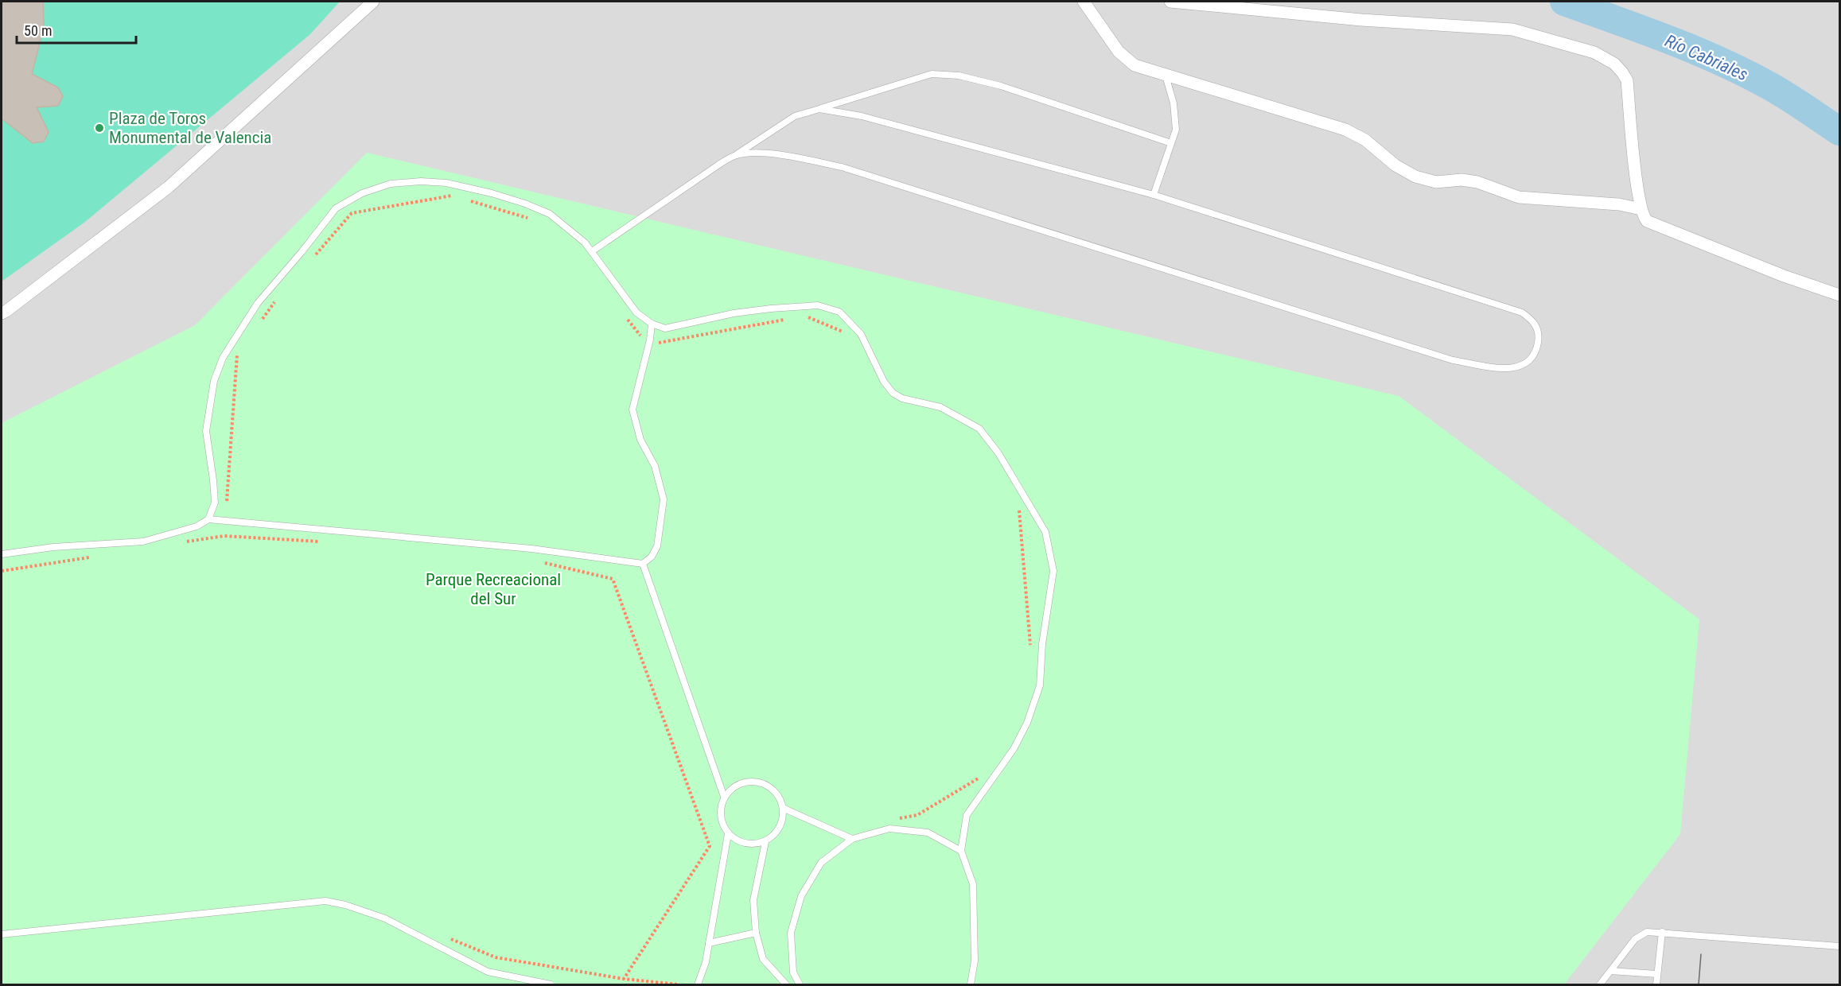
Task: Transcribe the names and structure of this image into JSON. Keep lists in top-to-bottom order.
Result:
{
  "water": ["Río Cabriales"],
  "parks": ["Parque Recreacional del Sur"],
  "places": ["Plaza de Toros Monumental de Valencia"],
  "scale_bar": "50 m"
}
